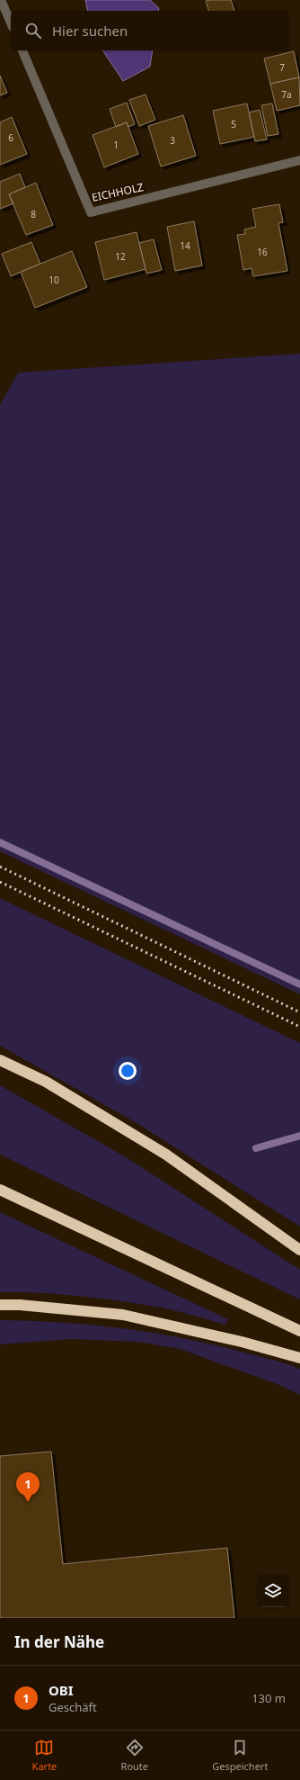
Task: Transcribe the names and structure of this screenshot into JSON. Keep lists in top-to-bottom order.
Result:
{
  "streets": {
    "street": ["EICHHOLZ"]
  },
  "house_numbers": [
    "7",
    "7a",
    "5",
    "6",
    "3",
    "1",
    "8",
    "14",
    "16",
    "12",
    "10"
  ],
  "page": {
    "search": "Hier suchen",
    "pins": "1",
    "heading": "In der Nähe",
    "list": [
      {
        "mark": "1",
        "name": "OBI",
        "note": "Geschäft",
        "value": "130 m"
      }
    ],
    "nav": ["Karte", "Route", "Gespeichert"]
  }
}
